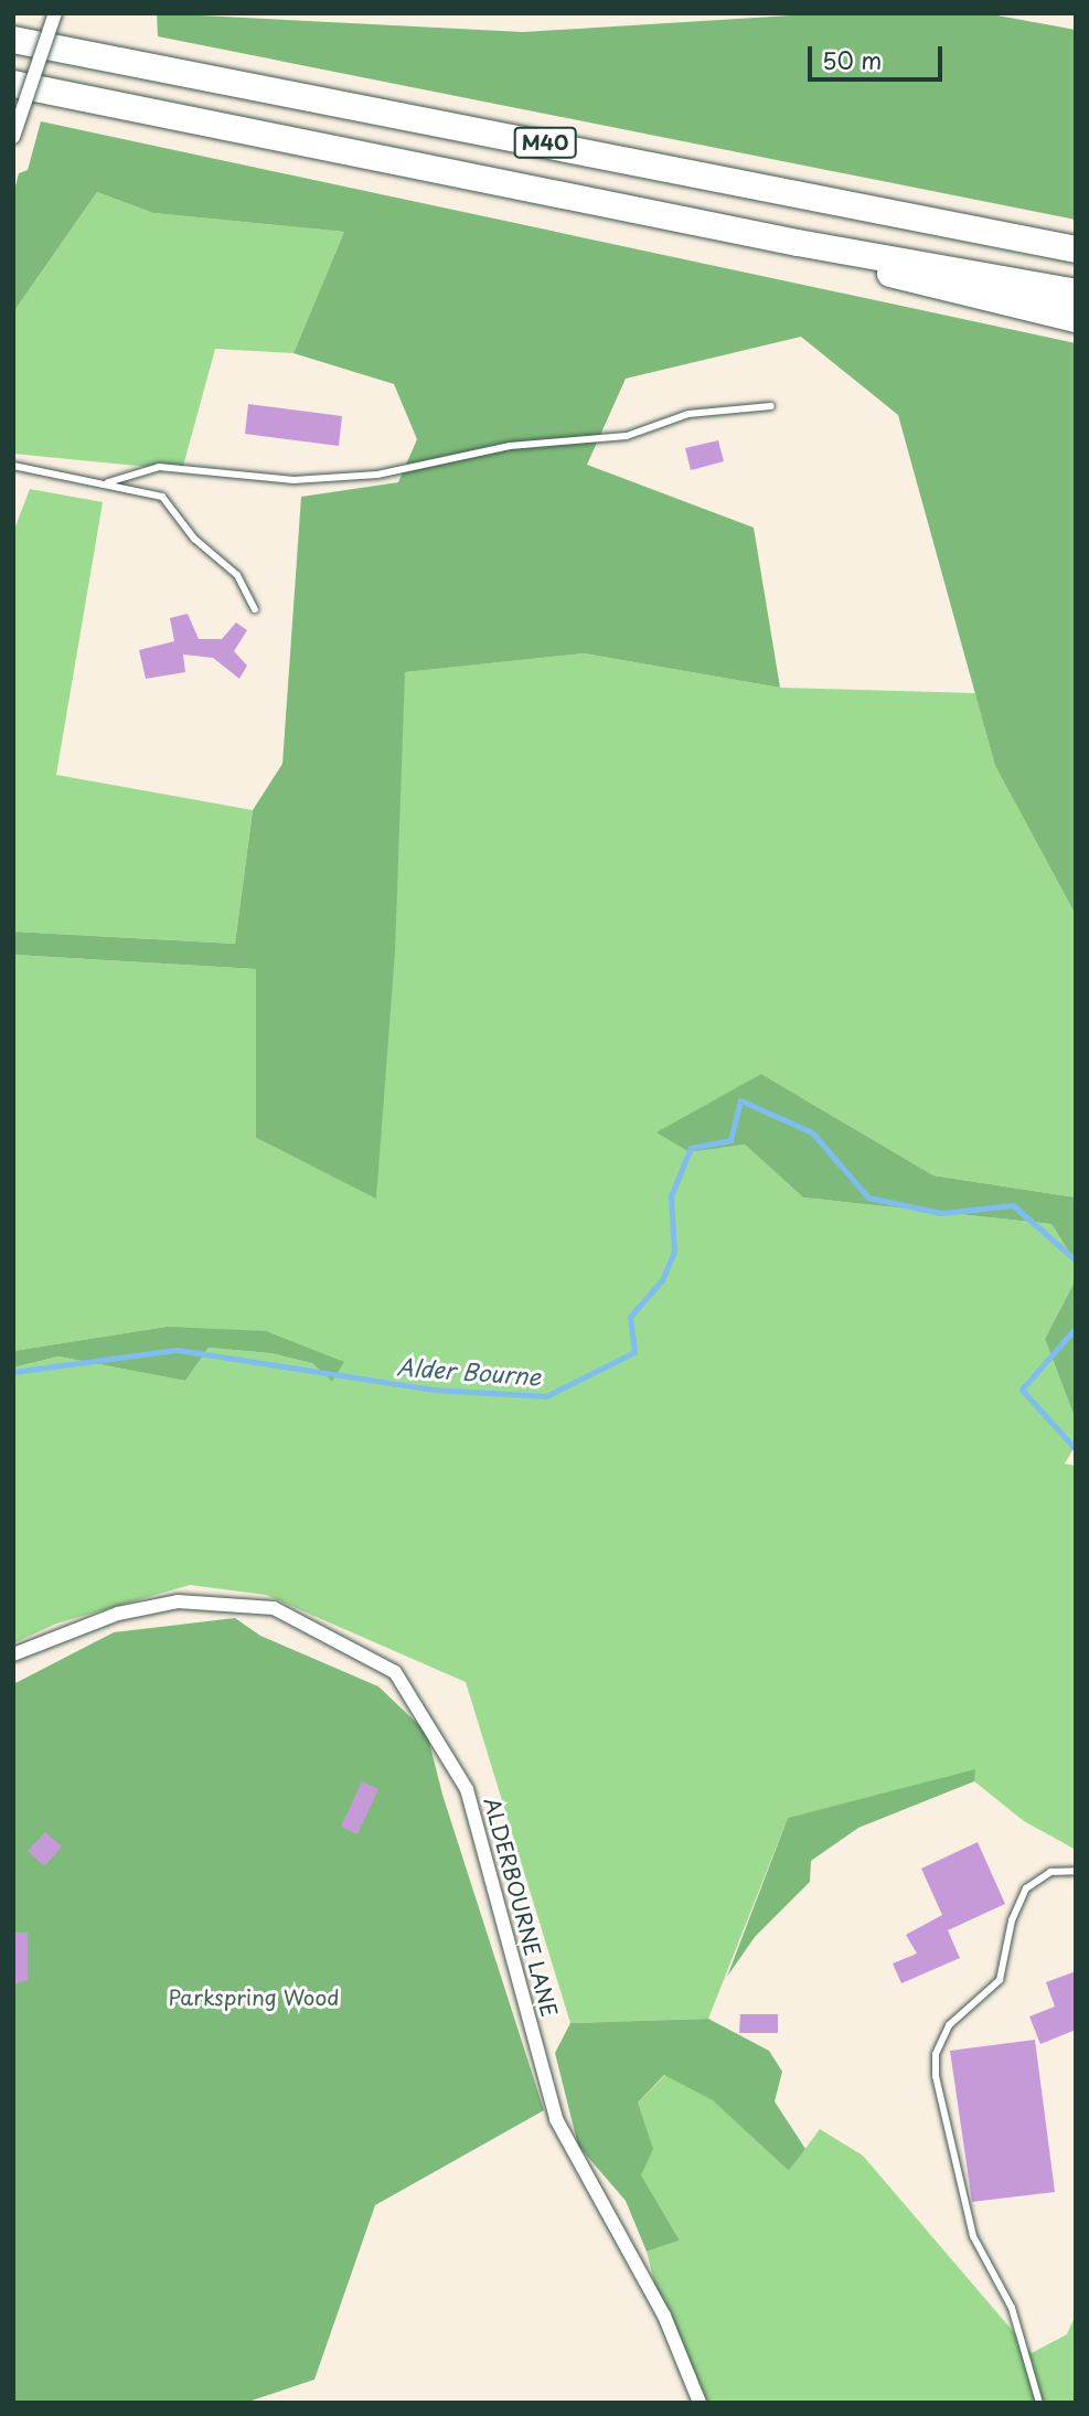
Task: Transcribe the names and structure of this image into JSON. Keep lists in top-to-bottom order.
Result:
{
  "streets": {
    "highway": ["M40"],
    "street": ["ALDERBOURNE LANE"]
  },
  "water": ["Alder Bourne"],
  "parks": ["Parkspring Wood"],
  "scale_bar": "50 m"
}
